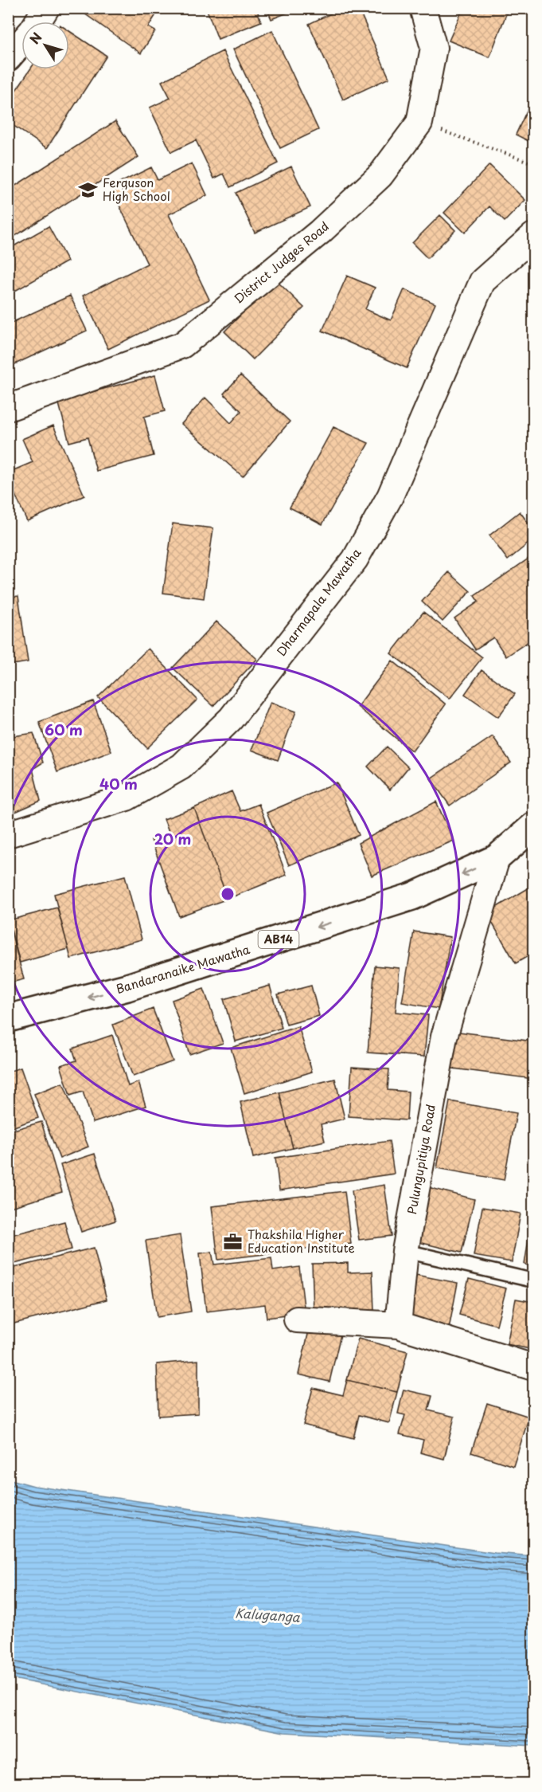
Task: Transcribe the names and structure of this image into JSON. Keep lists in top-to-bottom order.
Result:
{
  "streets": {
    "main road": ["AB14", "Bandaranaike Mawatha"],
    "street": ["District Judges Road", "Dharmapala Mawatha", "Pulungupitiya Road"]
  },
  "crossings": [
    ["Bandaranaike Mawatha", "Pulungupitiya Road"]
  ],
  "one_way": ["Bandaranaike Mawatha"],
  "water": ["Kaluganga"],
  "places": {
    "school or university": ["Ferguson High School"],
    "office": ["Thakshila Higher Education Institute"]
  },
  "north": "top left",
  "rings": ["60 m", "40 m", "20 m"]
}
